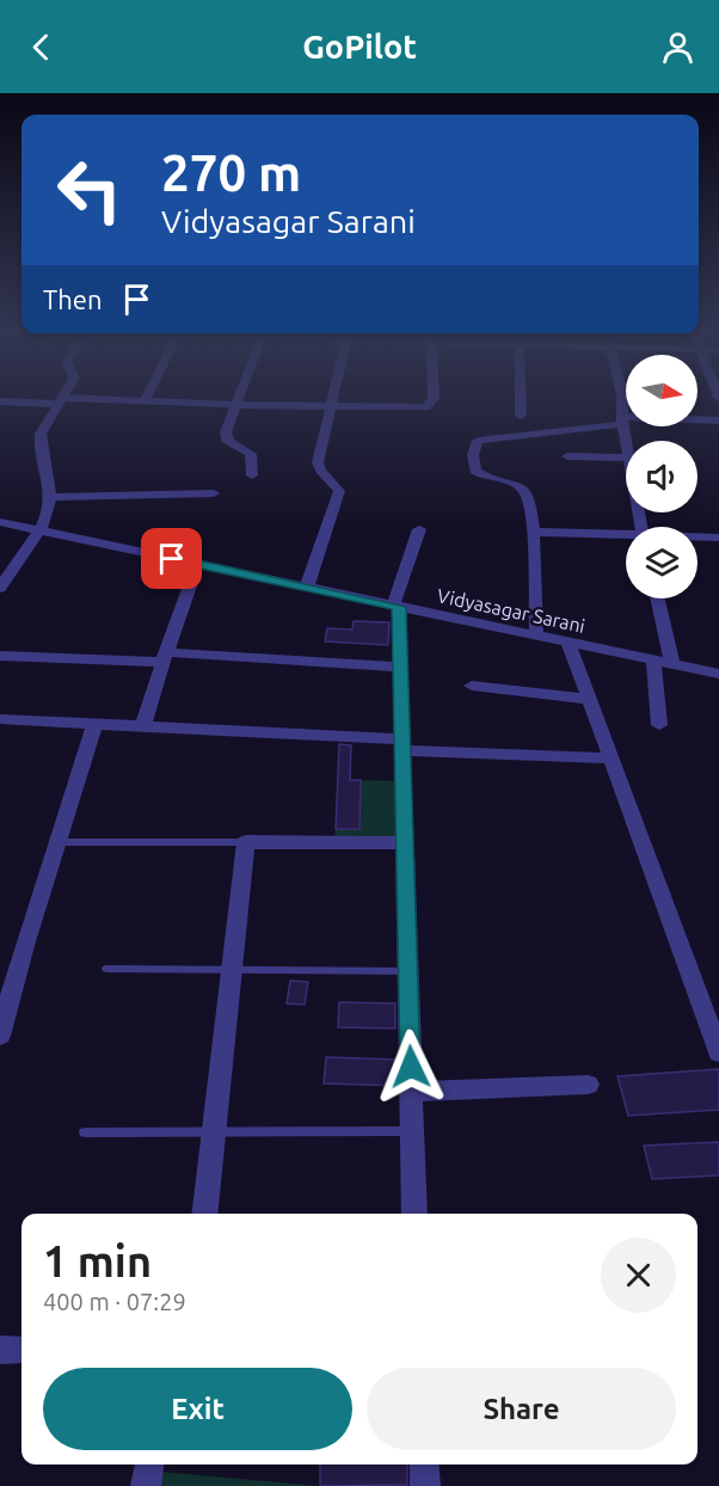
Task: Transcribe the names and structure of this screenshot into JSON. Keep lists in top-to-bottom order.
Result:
{
  "streets": {
    "street": ["Vidyasagar Sarani"]
  },
  "north": "right",
  "page": {
    "header": "GoPilot",
    "turn": ["270 m", "Vidyasagar Sarani"],
    "then": "Then",
    "heading": ["1 min", "400 m · 07:29"],
    "buttons": ["Exit", "Share"]
  }
}
